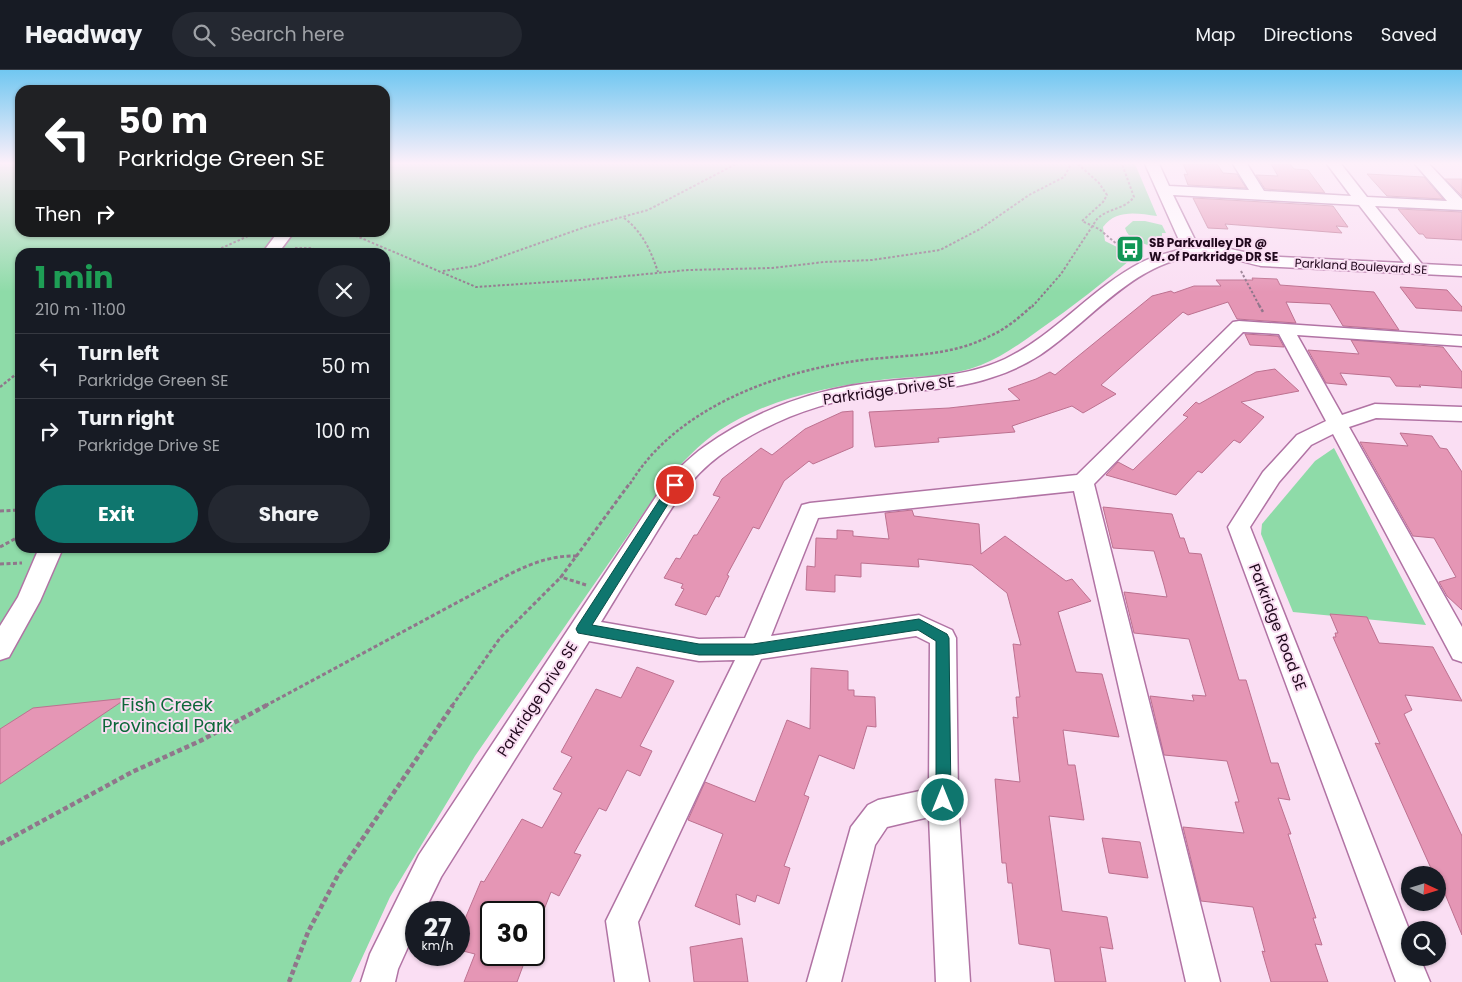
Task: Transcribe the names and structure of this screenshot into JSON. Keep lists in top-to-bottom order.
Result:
{
  "streets": {
    "street": ["Parkland Boulevard SE", "Parkridge Drive SE", "Parkridge Road SE"]
  },
  "crossings": [
    ["Parkland Boulevard SE", "Parkridge Drive SE"]
  ],
  "parks": ["Fish Creek Provincial Park"],
  "places": {
    "bus stop": ["SB Parkvalley DR @ W. of Parkridge DR SE"]
  },
  "north": "right",
  "page": {
    "header": "Headway",
    "search": "Search here",
    "nav": ["Map", "Directions", "Saved"],
    "turn": ["50 m", "Parkridge Green SE"],
    "then": "Then",
    "heading": ["1 min", "210 m · 11:00"],
    "list": [
      {
        "name": "Turn left",
        "note": "Parkridge Green SE",
        "value": "50 m"
      },
      {
        "name": "Turn right",
        "note": "Parkridge Drive SE",
        "value": "100 m"
      }
    ],
    "buttons": ["Exit", "Share"],
    "speed": "27 km/h",
    "limit": "30"
  }
}
